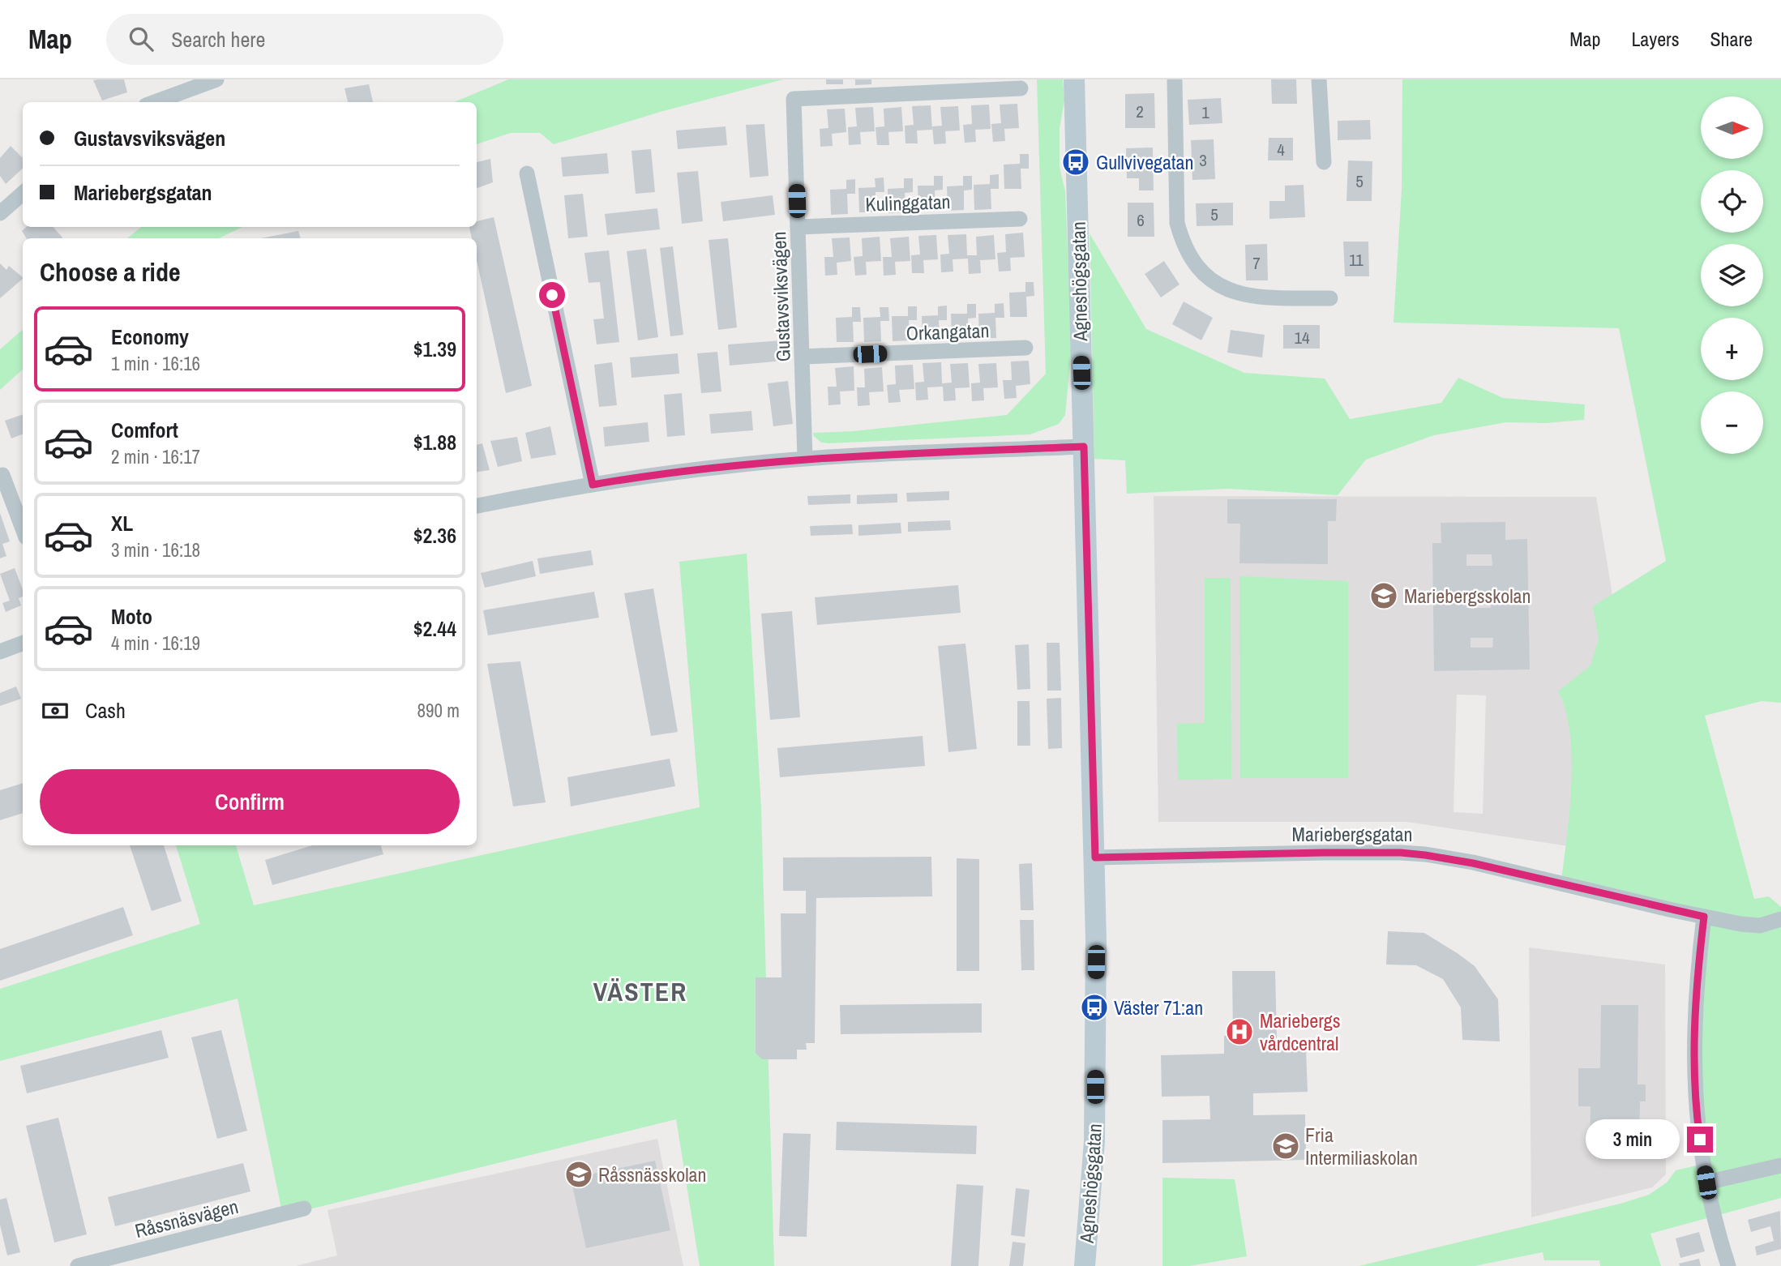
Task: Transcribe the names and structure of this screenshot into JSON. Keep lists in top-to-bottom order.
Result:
{
  "streets": {
    "street": [
      "Kulinggatan",
      "Agneshögsgatan",
      "Gustavsviksvägen",
      "Orkangatan",
      "Mariebergsgatan",
      "Råssnäsvägen"
    ]
  },
  "crossings": [
    ["Kulinggatan", "Gustavsviksvägen"],
    ["Agneshögsgatan", "Mariebergsgatan"],
    ["Gustavsviksvägen", "Orkangatan"]
  ],
  "districts": ["VÄSTER"],
  "places": {
    "bus stop": ["Gullvivegatan", "Väster 71:an"],
    "school or university": ["Mariebergsskolan", "Fria Intermiliaskolan", "Råssnässkolan"],
    "hospital": ["Mariebergs vårdcentral"]
  },
  "house_numbers": [
    "2",
    "1",
    "4",
    "3",
    "5",
    "5",
    "6",
    "11",
    "7",
    "14"
  ],
  "north": "right",
  "page": {
    "header": "Map",
    "search": "Search here",
    "nav": ["Map", "Layers", "Share"],
    "map_buttons": ["+", "−"],
    "banner": ["Gustavsviksvägen", "Mariebergsgatan"],
    "heading": "Choose a ride",
    "list": [
      {
        "name": "Economy",
        "note": "1 min · 16:16",
        "value": "$1.39"
      },
      {
        "name": "Comfort",
        "note": "2 min · 16:17",
        "value": "$1.88"
      },
      {
        "name": "XL",
        "note": "3 min · 16:18",
        "value": "$2.36"
      },
      {
        "name": "Moto",
        "note": "4 min · 16:19",
        "value": "$2.44"
      }
    ],
    "pay": ["Cash", "890 m"],
    "buttons": "Confirm",
    "bubble": "3 min"
  }
}
